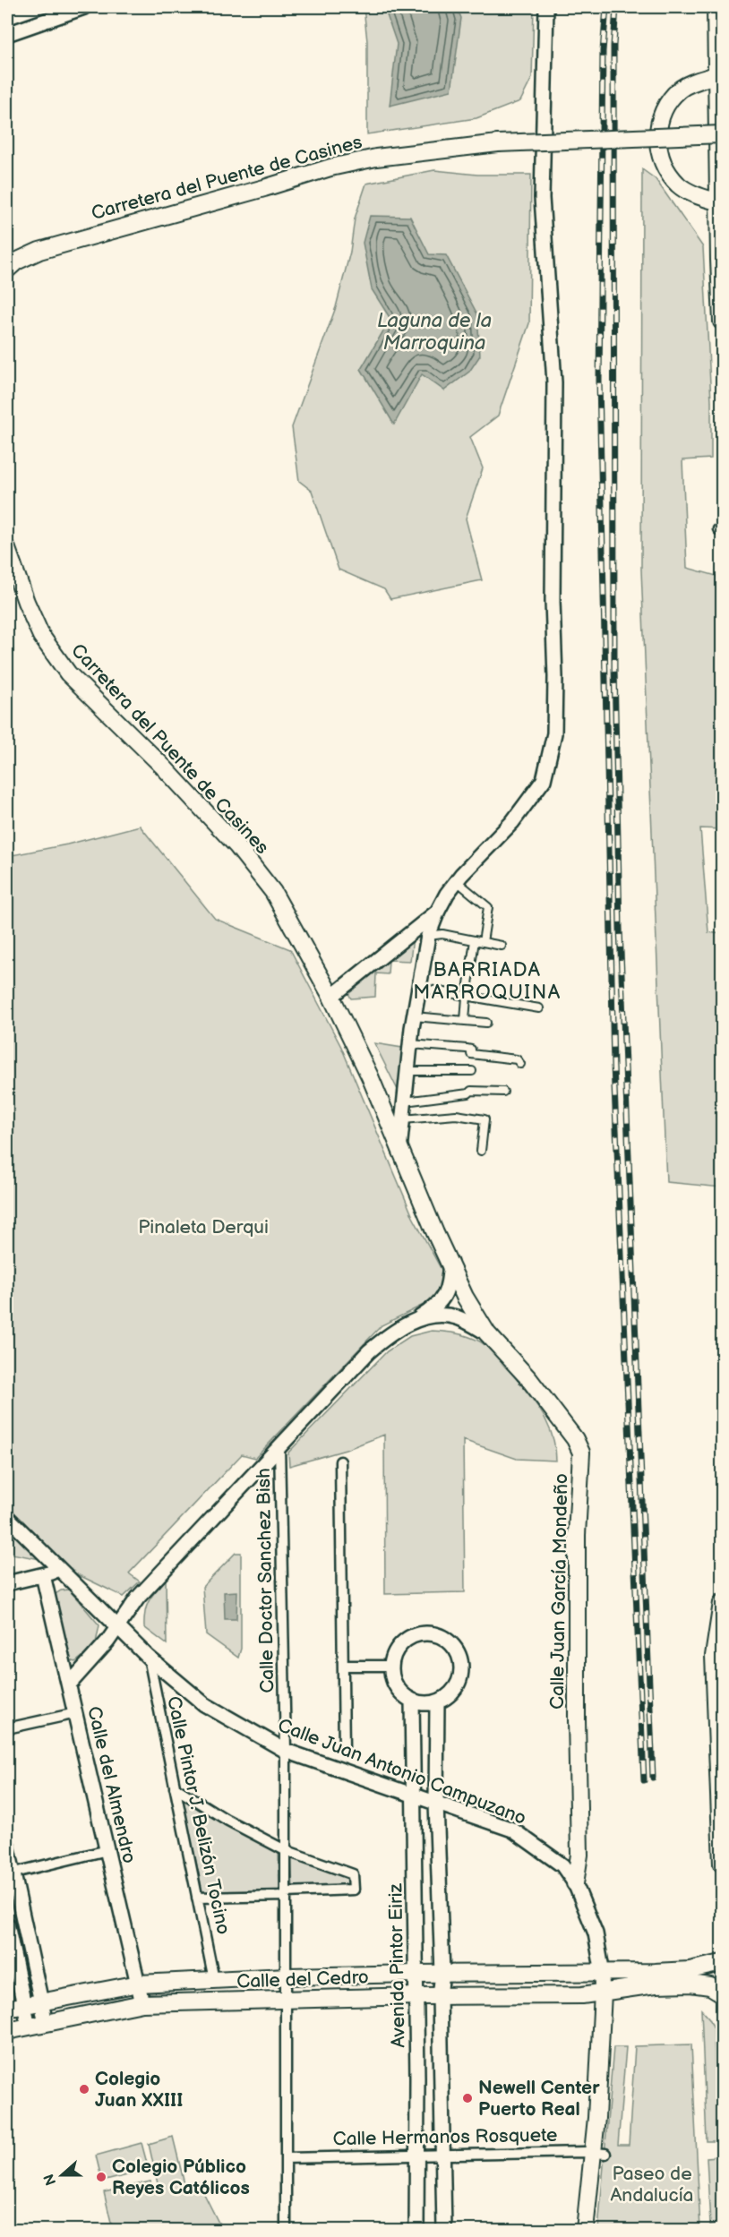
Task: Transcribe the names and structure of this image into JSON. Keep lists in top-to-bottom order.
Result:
{
  "streets": {
    "street": [
      "Carretera del Puente de Casines",
      "Calle Doctor Sanchez Bish",
      "Calle Juan García Mondeño",
      "Calle Juan Antonio Campuzano",
      "Calle del Almendro",
      "Calle Pintor J. Belizón Tocino",
      "Avenida Pintor Eiriz",
      "Calle del Cedro",
      "Calle Hermanos Rosquete"
    ]
  },
  "crossings": [
    ["Carretera del Puente de Casines", "Calle Juan García Mondeño"],
    ["Calle Doctor Sanchez Bish", "Calle Juan García Mondeño"],
    ["Calle Doctor Sanchez Bish", "Calle Juan Antonio Campuzano"],
    ["Calle Doctor Sanchez Bish", "Calle del Cedro"],
    ["Calle Doctor Sanchez Bish", "Calle Hermanos Rosquete"],
    ["Calle Juan García Mondeño", "Calle Juan Antonio Campuzano"],
    ["Calle Juan García Mondeño", "Calle del Almendro"],
    ["Calle Juan Antonio Campuzano", "Calle Pintor J. Belizón Tocino"],
    ["Calle Juan Antonio Campuzano", "Avenida Pintor Eiriz"],
    ["Calle Juan Antonio Campuzano", "Calle del Cedro"],
    ["Calle del Almendro", "Calle del Cedro"],
    ["Calle Pintor J. Belizón Tocino", "Calle del Cedro"],
    ["Avenida Pintor Eiriz", "Calle del Cedro"],
    ["Avenida Pintor Eiriz", "Calle Hermanos Rosquete"]
  ],
  "districts": ["BARRIADA MARROQUINA"],
  "water": ["Laguna de la Marroquina"],
  "parks": ["Pinaleta Derqui", "Paseo de Andalucía"],
  "places": ["Colegio Juan XXIII", "Newell Center Puerto Real", "Colegio Público Reyes Católicos"],
  "north": "left"
}
